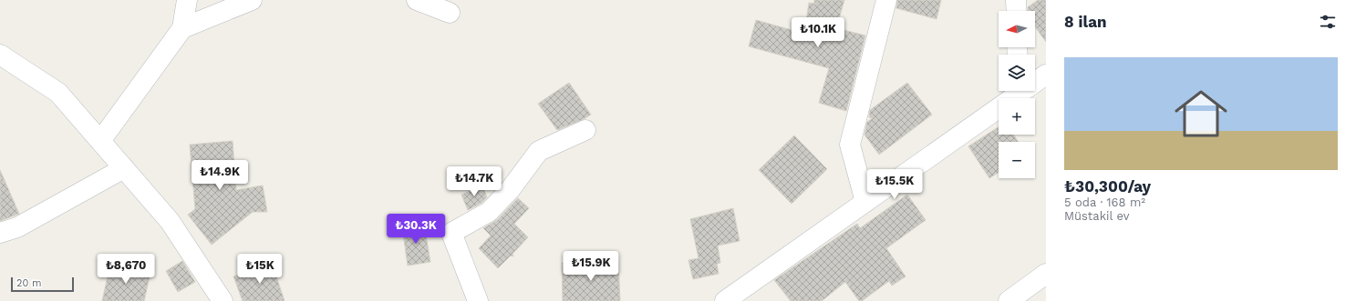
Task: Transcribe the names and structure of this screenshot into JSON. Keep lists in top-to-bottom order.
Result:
{
  "scale_bar": "20 m",
  "north": "left",
  "page": {
    "heading": "8 ilan",
    "map_buttons": ["+", "−"],
    "price": [
      "₺10.1K",
      "₺14.9K",
      "₺14.7K",
      "₺15.5K",
      "₺30.3K",
      "₺15.9K",
      "₺8,670",
      "₺15K"
    ],
    "list": [
      {
        "name": "₺30,300/ay",
        "note": "5 oda · 168 m² · Müstakil ev"
      }
    ],
    "scale": "20 m"
  }
}
